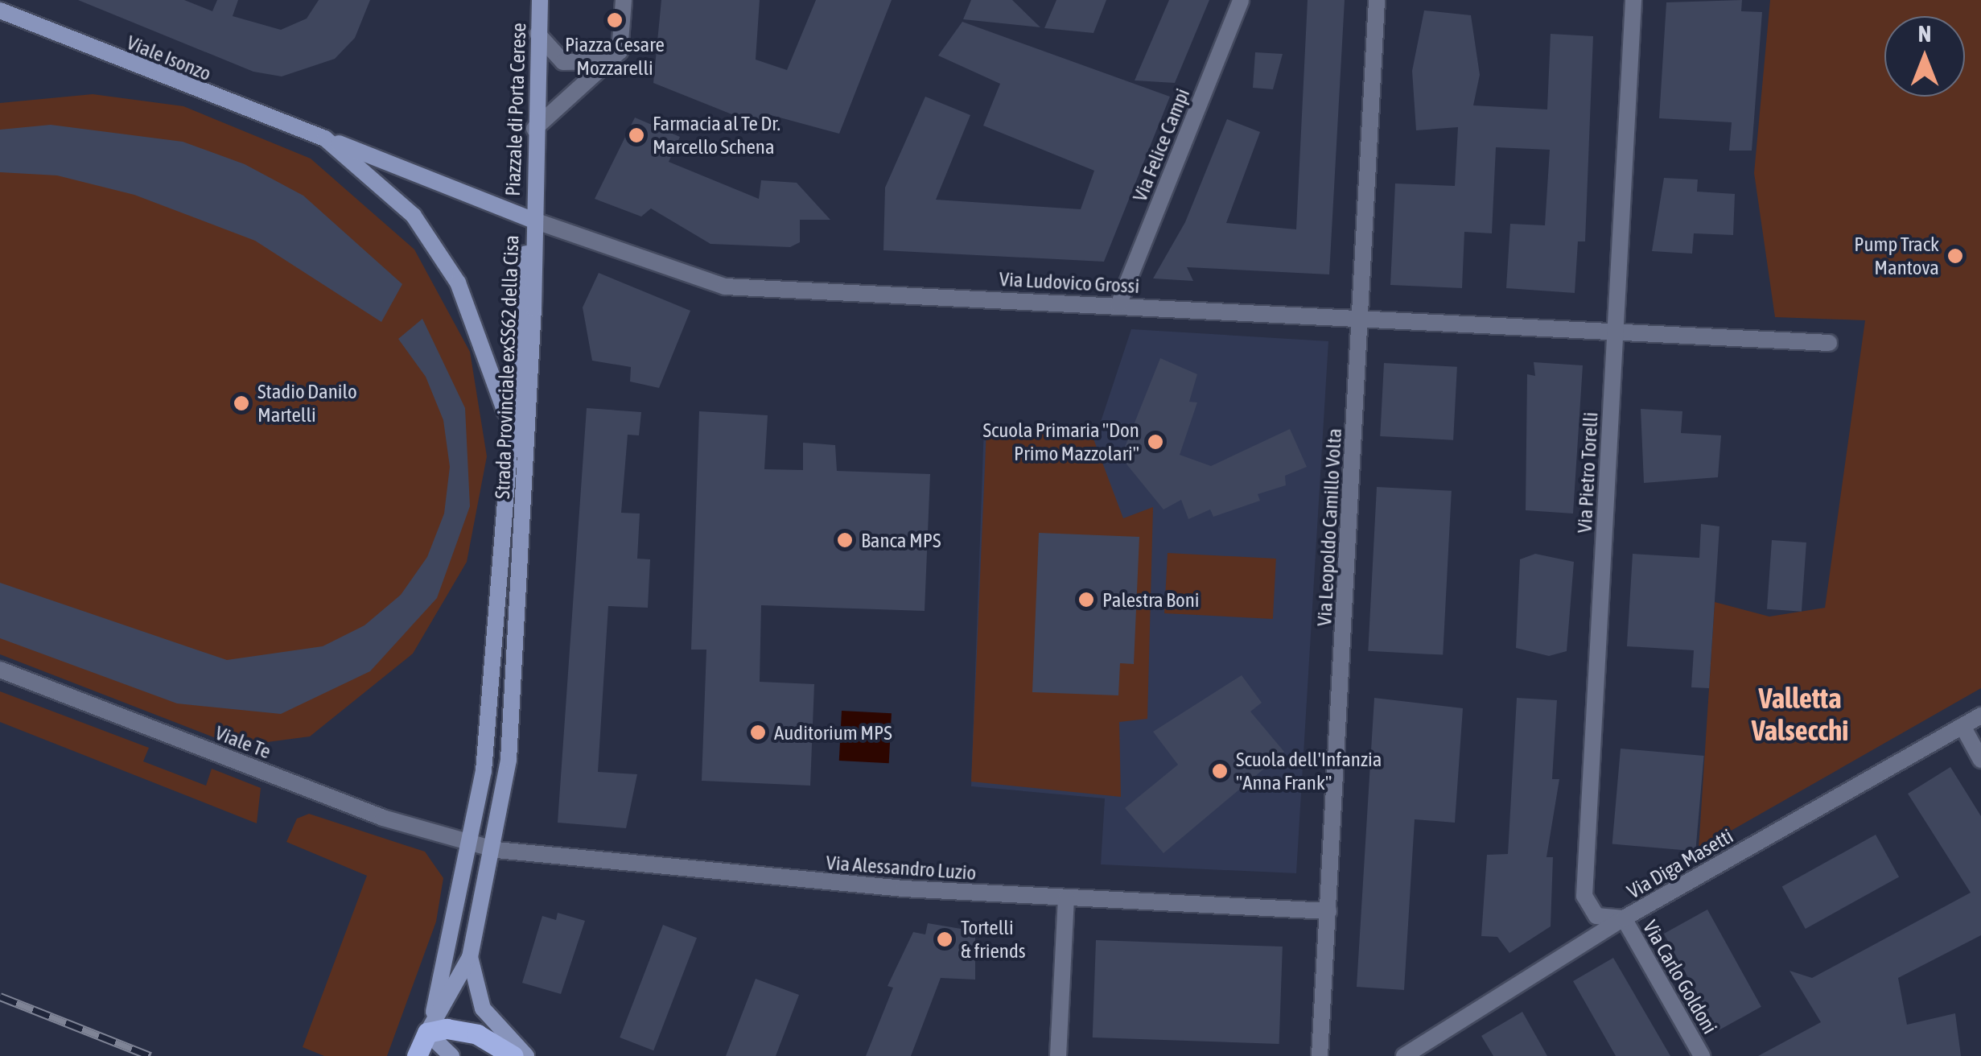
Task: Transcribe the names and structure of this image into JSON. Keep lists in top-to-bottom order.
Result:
{
  "streets": {
    "main road": ["Viale Isonzo", "Piazzale di Porta Cerese", "Strada Provinciale exSS62 della Cisa"],
    "street": [
      "Via Felice Campi",
      "Via Ludovico Grossi",
      "Via Pietro Torelli",
      "Via Leopoldo Camillo Volta",
      "Viale Te",
      "Via Diga Masetti",
      "Via Alessandro Luzio",
      "Via Carlo Goldoni"
    ]
  },
  "crossings": [
    ["Viale Isonzo", "Piazzale di Porta Cerese"],
    ["Viale Isonzo", "Via Ludovico Grossi"],
    ["Viale Isonzo", "Strada Provinciale exSS62 della Cisa"],
    ["Piazzale di Porta Cerese", "Via Ludovico Grossi"],
    ["Piazzale di Porta Cerese", "Strada Provinciale exSS62 della Cisa"],
    ["Via Felice Campi", "Via Ludovico Grossi"],
    ["Via Ludovico Grossi", "Strada Provinciale exSS62 della Cisa"],
    ["Via Ludovico Grossi", "Via Pietro Torelli"],
    ["Via Ludovico Grossi", "Via Leopoldo Camillo Volta"],
    ["Strada Provinciale exSS62 della Cisa", "Viale Te"],
    ["Strada Provinciale exSS62 della Cisa", "Via Alessandro Luzio"],
    ["Via Pietro Torelli", "Via Diga Masetti"],
    ["Via Pietro Torelli", "Via Carlo Goldoni"],
    ["Via Leopoldo Camillo Volta", "Via Alessandro Luzio"],
    ["Viale Te", "Via Alessandro Luzio"],
    ["Via Diga Masetti", "Via Carlo Goldoni"]
  ],
  "districts": ["Valletta Valsecchi"],
  "places": [
    "Piazza Cesare Mozzarelli",
    "Farmacia al Te Dr. Marcello Schena",
    "Pump Track Mantova",
    "Stadio Danilo Martelli",
    "Scuola Primaria \"Don Primo Mazzolari\"",
    "Banca MPS",
    "Palestra Boni",
    "Auditorium MPS",
    "Scuola dell'Infanzia \"Anna Frank\"",
    "Tortelli & friends"
  ],
  "north": "top"
}
